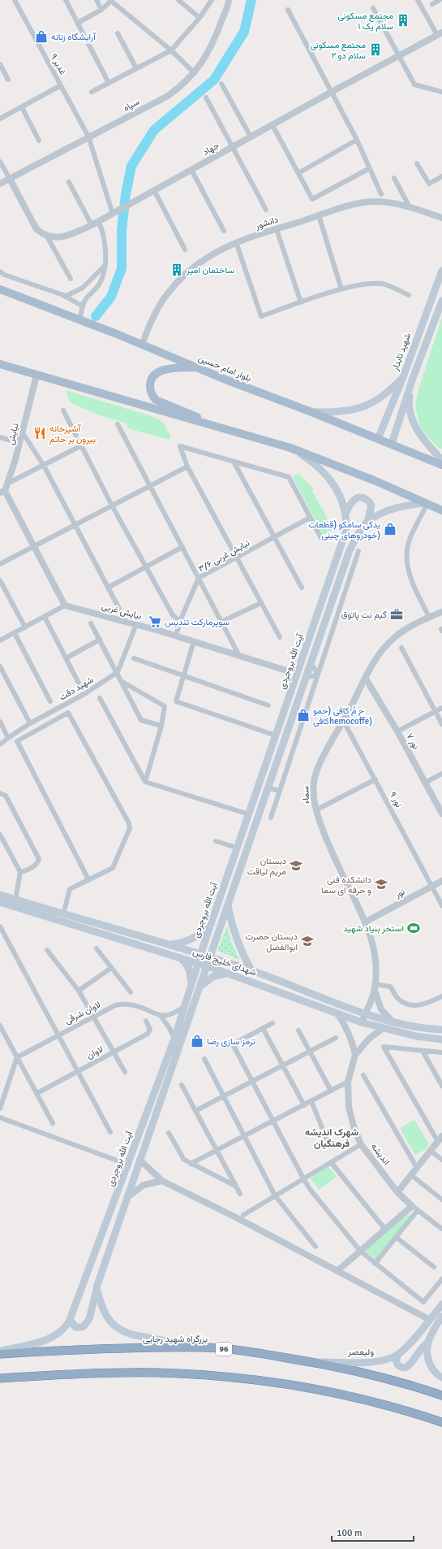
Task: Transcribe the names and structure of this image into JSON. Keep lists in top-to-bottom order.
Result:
{
  "streets": {
    "highway": ["بزرگراه شهید رجایی", "96"],
    "main road": [
      "شهید تابدار",
      "بلوار امام حسین",
      "آیت الله بروجردی",
      "شهدای خلیج فارس",
      "ولیعصر"
    ],
    "street": [
      "غدیر ۹",
      "سپاه",
      "جهاد",
      "دانشور",
      "نیایش",
      "نیایش غربی ۳/۶",
      "نیایش غربی",
      "شهید دقت",
      "نور ۷",
      "سماء",
      "نور ۹",
      "نور",
      "لاوان شرقی",
      "لاوان",
      "اندیشه"
    ]
  },
  "crossings": [
    ["غدیر ۹", "سپاه"],
    ["غدیر ۹", "جهاد"],
    ["دانشور", "بلوار امام حسین"],
    ["شهید تابدار", "بلوار امام حسین"],
    ["نیایش غربی ۳/۶", "نیایش غربی"],
    ["نیایش غربی", "آیت الله بروجردی"],
    ["آیت الله بروجردی", "شهدای خلیج فارس"],
    ["نور ۷", "سماء"],
    ["سماء", "نور ۹"],
    ["سماء", "نور"],
    ["سماء", "شهدای خلیج فارس"],
    ["نور ۹", "نور"],
    ["شهدای خلیج فارس", "اندیشه"],
    ["بزرگراه شهید رجایی", "ولیعصر"]
  ],
  "districts": ["شهرک اندیشه فرهنگیان"],
  "places": {
    "building": ["مجتمع مسکونی سلام یک ۱", "مجتمع مسکونی سلام دو ۲", "ساختمان امیر"],
    "shop": [
      "آرایشگاه زنانه",
      "یدکی سامکو (قطعات خودروهای چینی)",
      "حِ مُ کافی (حمو کافیhemocoffe)",
      "ترمز سازی رضا"
    ],
    "restaurant": ["آشپزخانه بیرون بر حاتم"],
    "office": ["گیم نت پاتوق"],
    "supermarket": ["سوپرمارکت تندیس"],
    "school or university": ["دبستان مریم لیاقت", "دانشکده فنی و حرفه ای سما", "دبستان حضرت ابوالفضل"],
    "sports": ["استخر بنیاد شهید"]
  },
  "scale_bar": "100 m"
}
